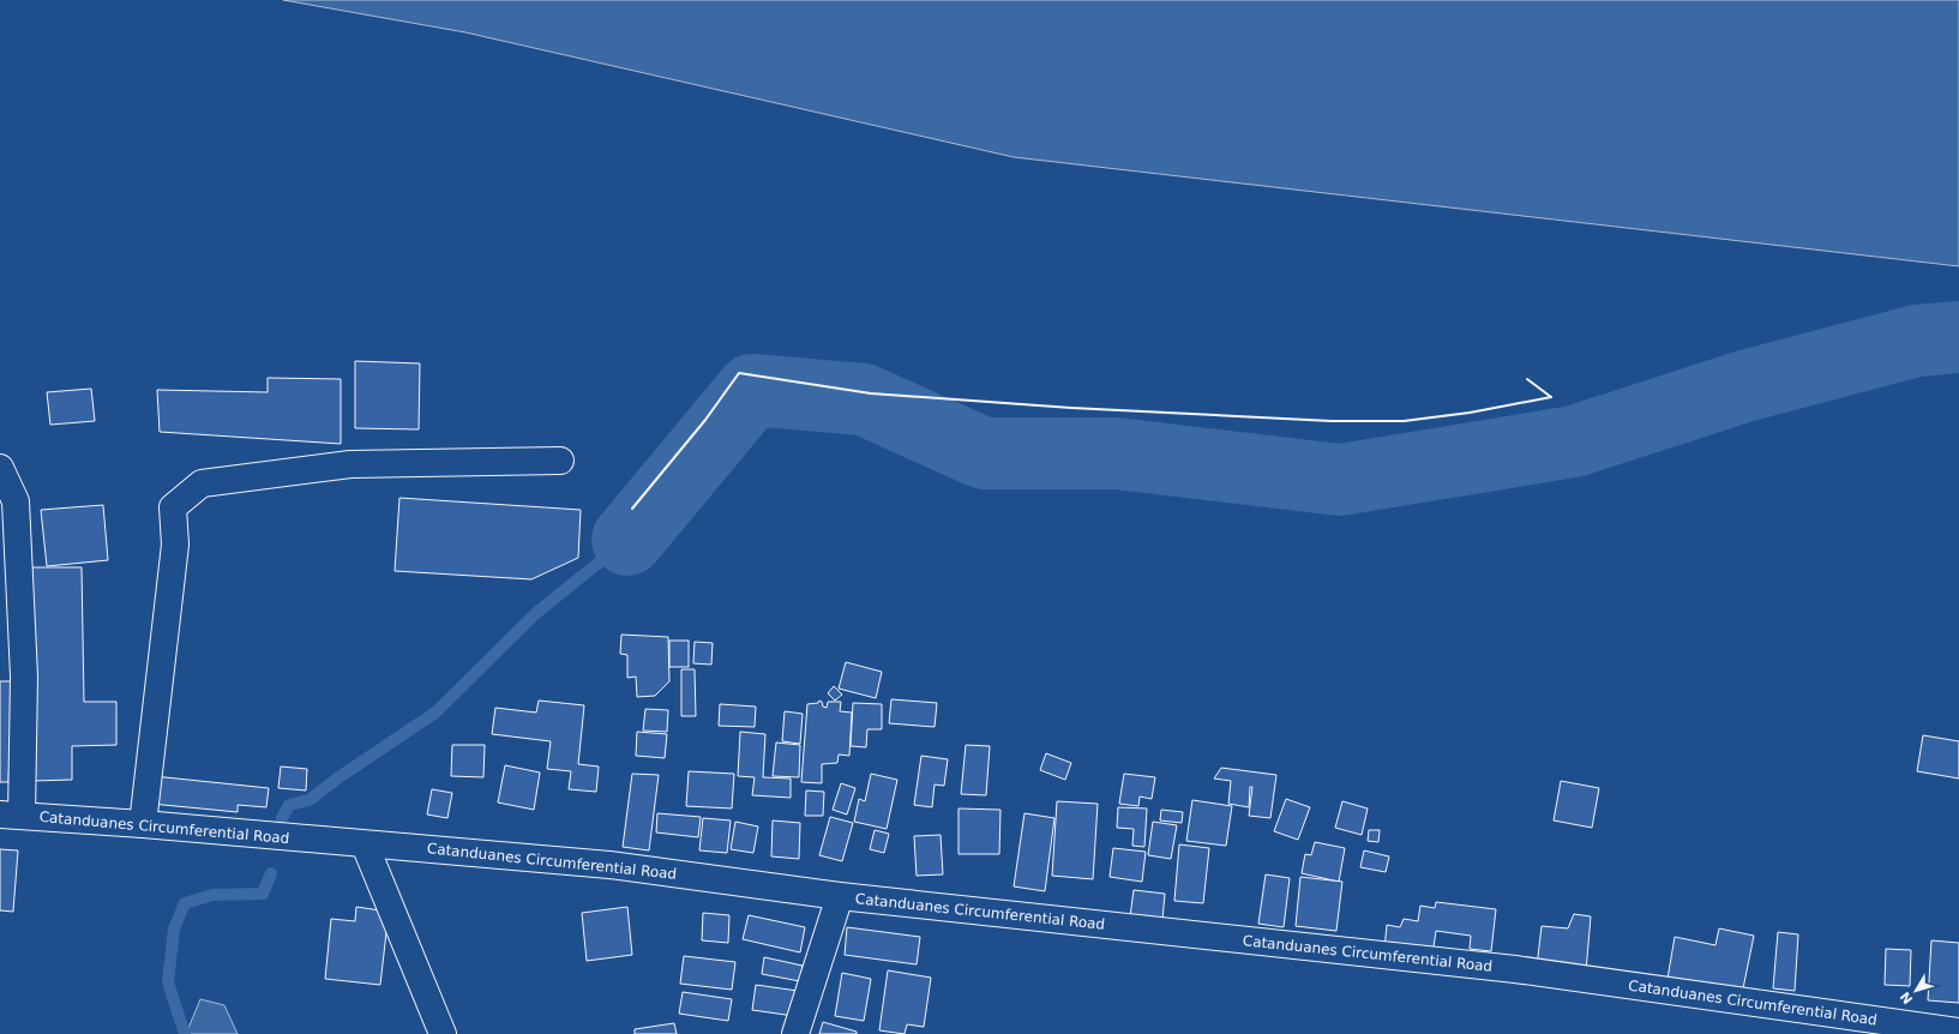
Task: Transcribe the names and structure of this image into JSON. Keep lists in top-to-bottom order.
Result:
{
  "streets": {
    "main road": ["Catanduanes Circumferential Road"]
  },
  "north": "bottom left"
}
